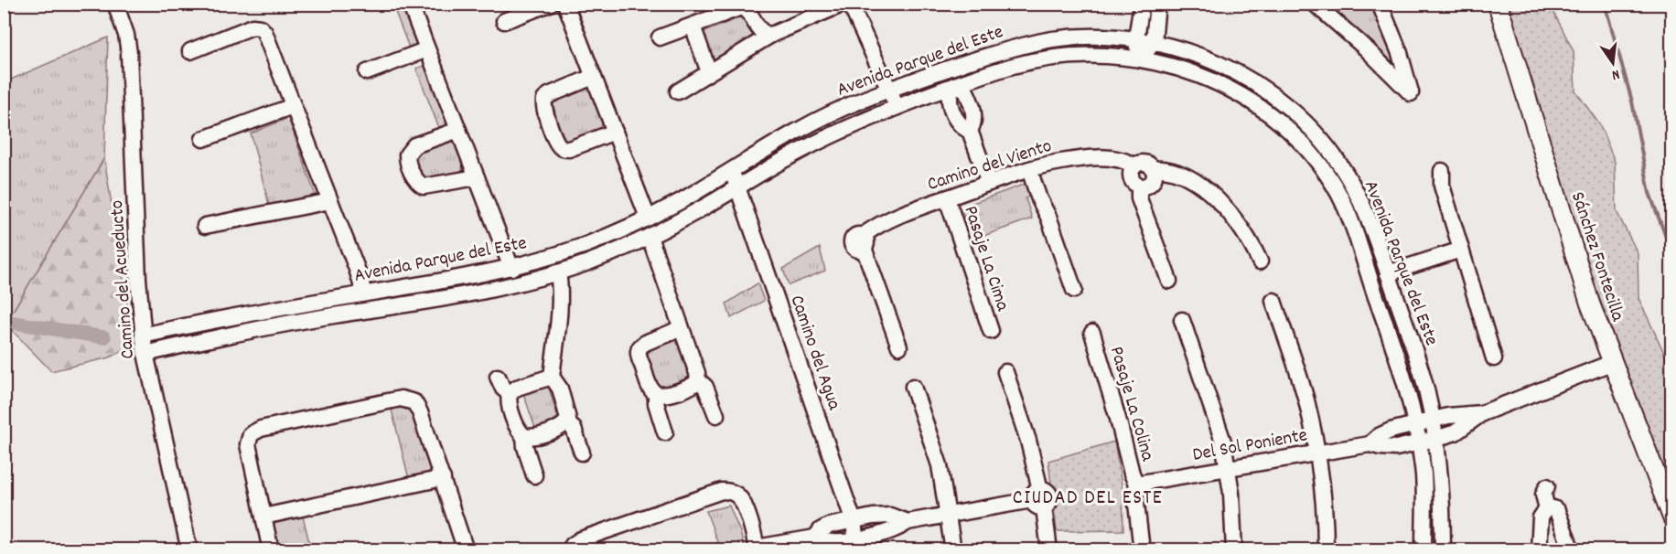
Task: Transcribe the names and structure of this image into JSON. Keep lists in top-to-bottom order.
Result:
{
  "streets": {
    "street": [
      "Avenida Parque del Este",
      "Camino del Viento",
      "Sánchez Fontecilla",
      "Pasaje La Cima",
      "Camino del Acueducto",
      "Camino del Agua",
      "Pasaje La Colina",
      "Del Sol Poniente"
    ]
  },
  "crossings": [
    ["Avenida Parque del Este", "Camino del Acueducto"],
    ["Avenida Parque del Este", "Camino del Agua"],
    ["Avenida Parque del Este", "Del Sol Poniente"],
    ["Camino del Viento", "Pasaje La Cima"],
    ["Sánchez Fontecilla", "Del Sol Poniente"],
    ["Pasaje La Colina", "Del Sol Poniente"]
  ],
  "districts": ["CIUDAD DEL ESTE"],
  "north": "bottom"
}
